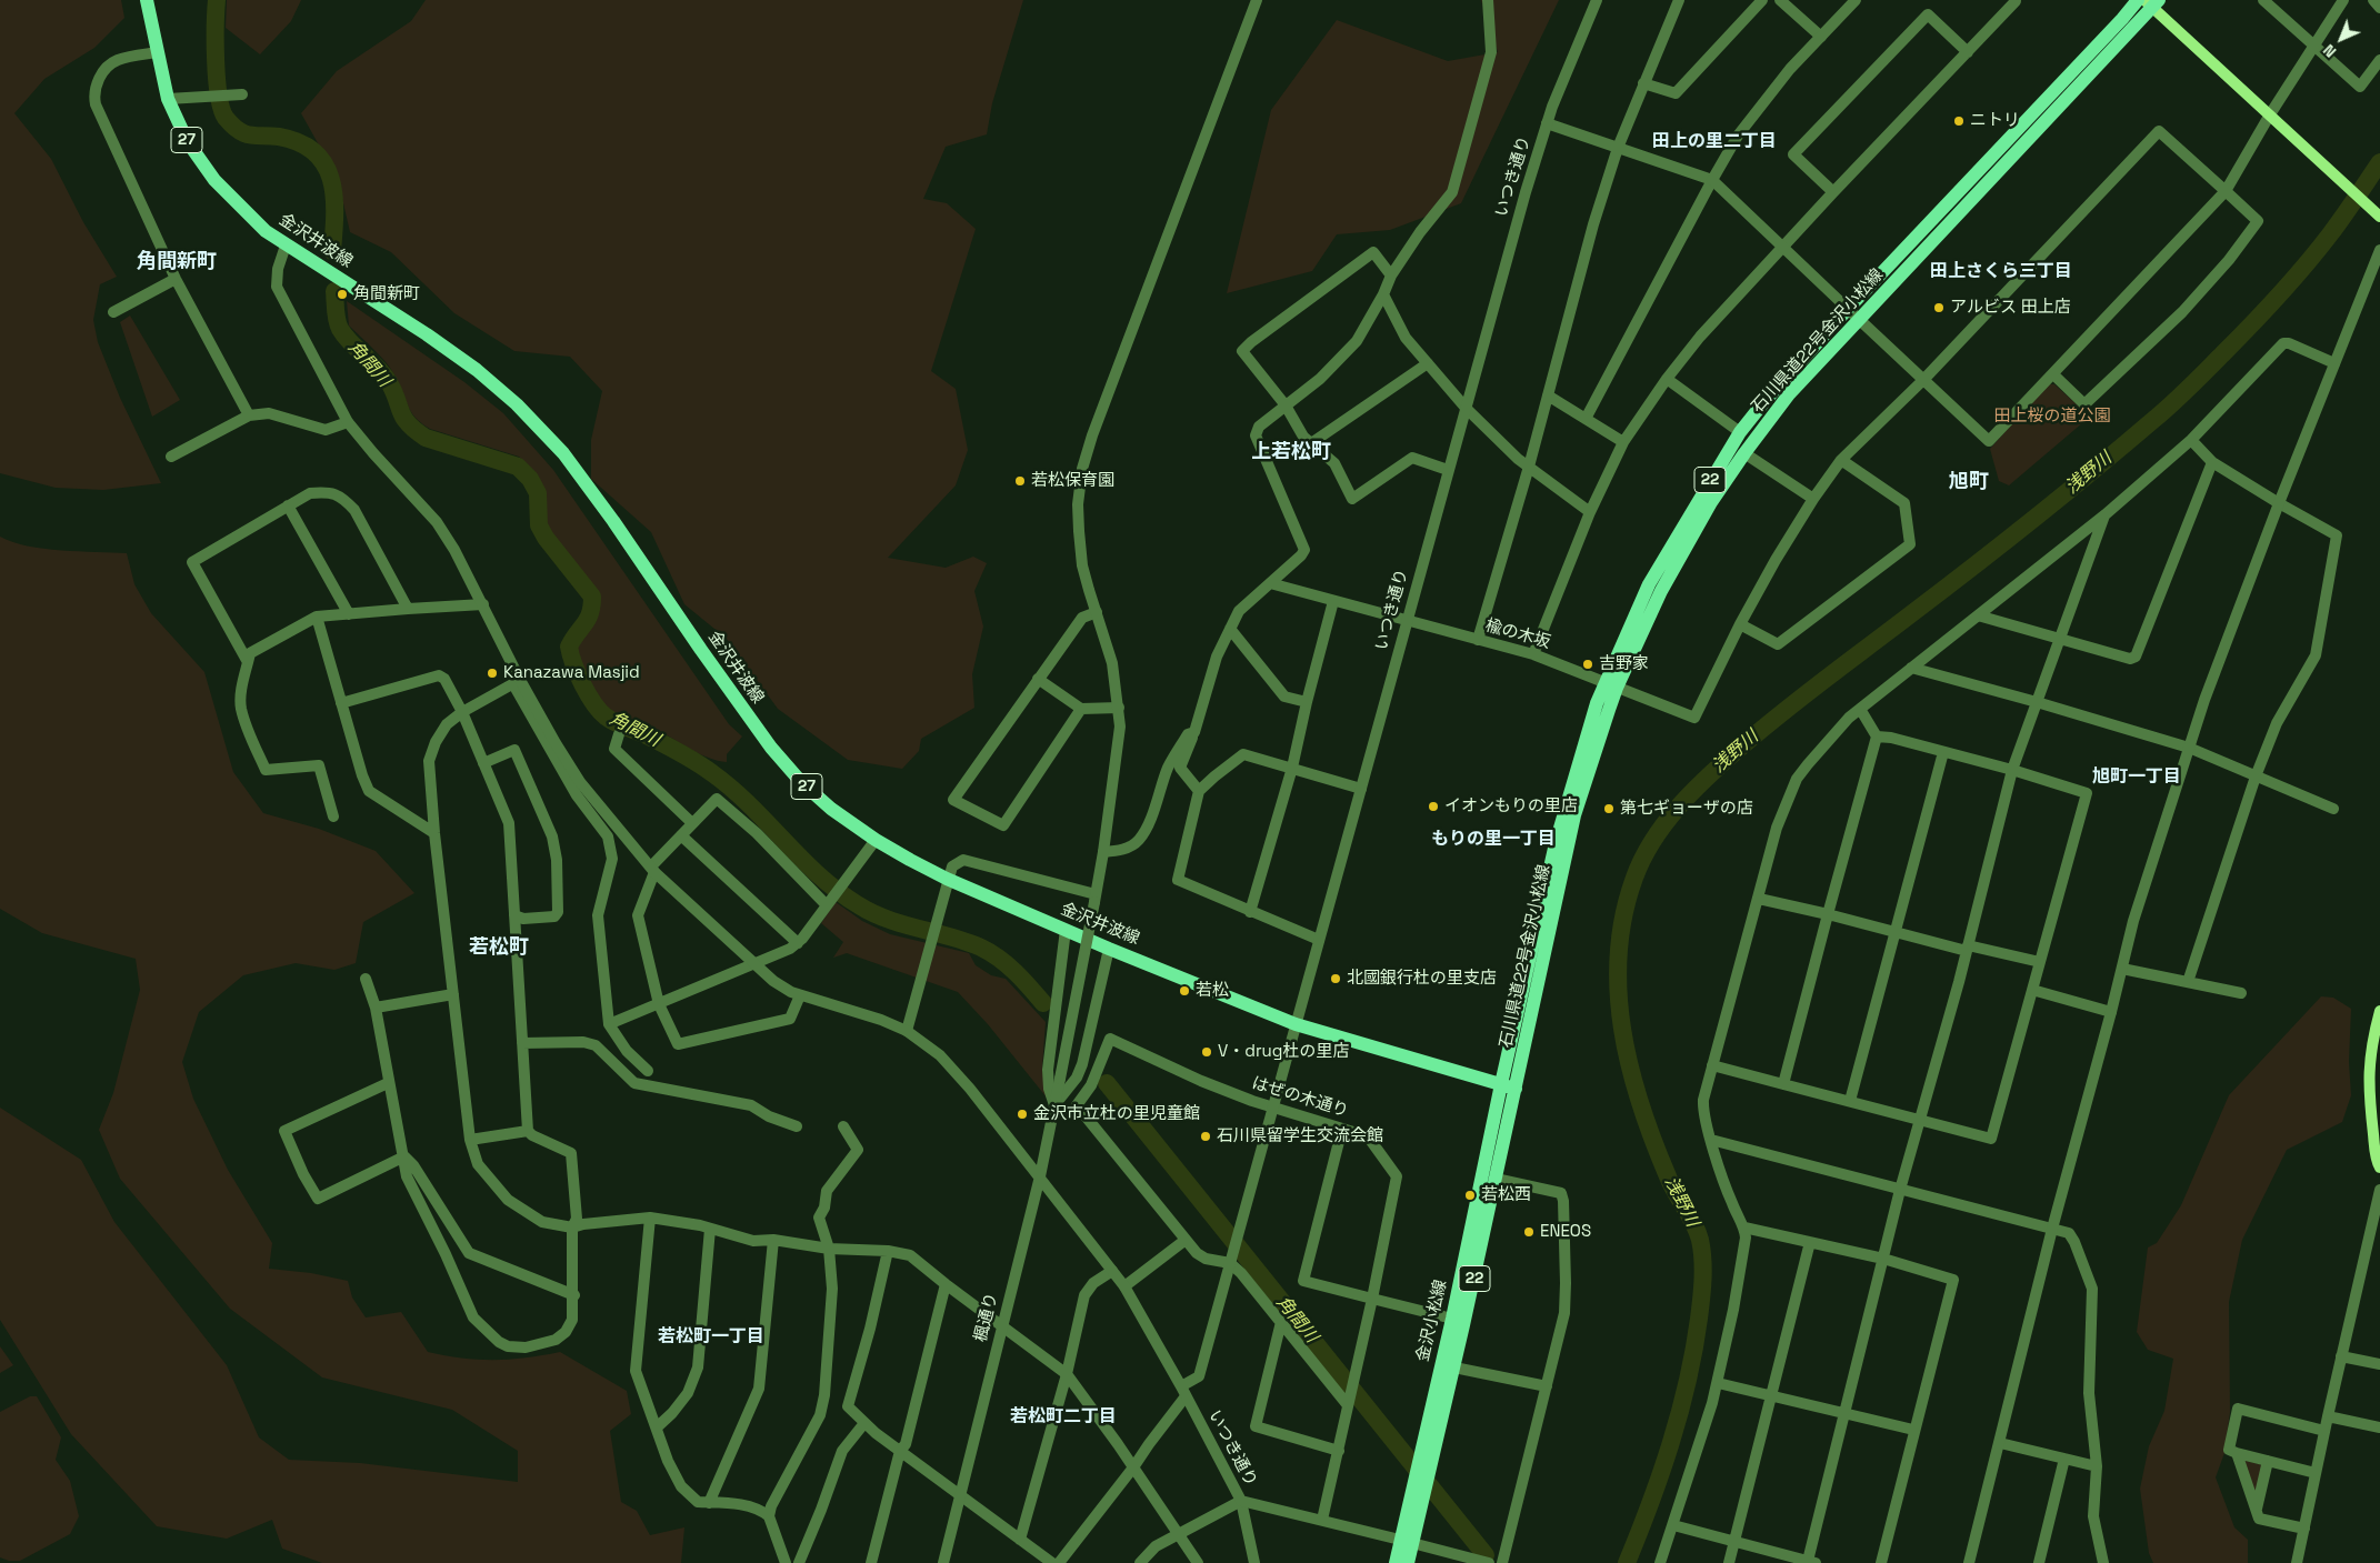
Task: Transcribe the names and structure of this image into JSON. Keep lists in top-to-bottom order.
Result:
{
  "streets": {
    "main road": [
      "27",
      "金沢井波線",
      "石川県道22号金沢小松線",
      "22",
      "金沢小松線"
    ],
    "street": [
      "いつき通り",
      "楡の木坂",
      "はぜの木通り",
      "楓通り"
    ]
  },
  "crossings": [
    ["いつき通り", "金沢井波線"],
    ["いつき通り", "楡の木坂"],
    ["いつき通り", "はぜの木通り"],
    ["いつき通り", "楓通り"],
    ["いつき通り", "金沢小松線"],
    ["金沢井波線", "石川県道22号金沢小松線"],
    ["金沢井波線", "22"],
    ["金沢井波線", "金沢小松線"],
    ["石川県道22号金沢小松線", "22"],
    ["石川県道22号金沢小松線", "楡の木坂"],
    ["石川県道22号金沢小松線", "金沢小松線"],
    ["22", "楡の木坂"],
    ["22", "金沢小松線"]
  ],
  "districts": [
    "田上の里二丁目",
    "角間新町",
    "田上さくら三丁目",
    "上若松町",
    "旭町",
    "旭町一丁目",
    "もりの里一丁目",
    "若松町",
    "若松町一丁目",
    "若松町二丁目"
  ],
  "water": ["角間川", "浅野川"],
  "parks": ["田上桜の道公園"],
  "places": [
    "ニトリ",
    "角間新町",
    "アルビス 田上店",
    "若松保育園",
    "吉野家",
    "Kanazawa Masjid",
    "イオンもりの里店",
    "第七ギョーザの店",
    "北國銀行杜の里支店",
    "若松",
    "V・drug杜の里店",
    "金沢市立杜の里児童館",
    "石川県留学生交流会館",
    "若松西",
    "ENEOS"
  ],
  "north": "bottom left"
}
